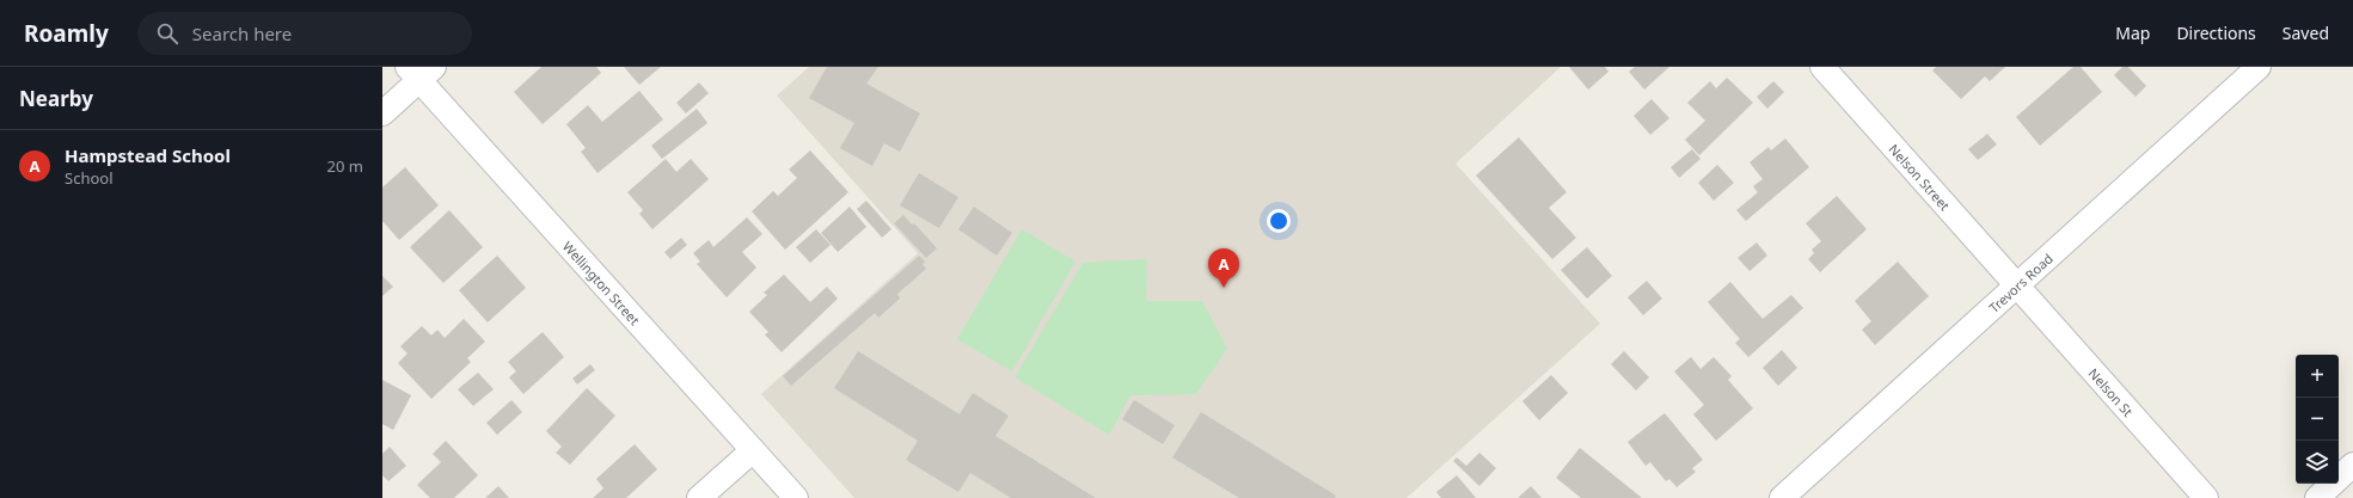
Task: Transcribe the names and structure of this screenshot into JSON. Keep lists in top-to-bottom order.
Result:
{
  "streets": {
    "street": [
      "Nelson Street",
      "Wellington Street",
      "Trevors Road",
      "Nelson St"
    ]
  },
  "crossings": [
    ["Nelson Street", "Trevors Road"],
    ["Nelson Street", "Nelson St"],
    ["Trevors Road", "Nelson St"]
  ],
  "page": {
    "header": "Roamly",
    "search": "Search here",
    "nav": ["Map", "Directions", "Saved"],
    "heading": "Nearby",
    "list": [
      {
        "mark": "A",
        "name": "Hampstead School",
        "note": "School",
        "value": "20 m"
      }
    ],
    "pins": "A",
    "map_buttons": ["+", "−"]
  }
}
